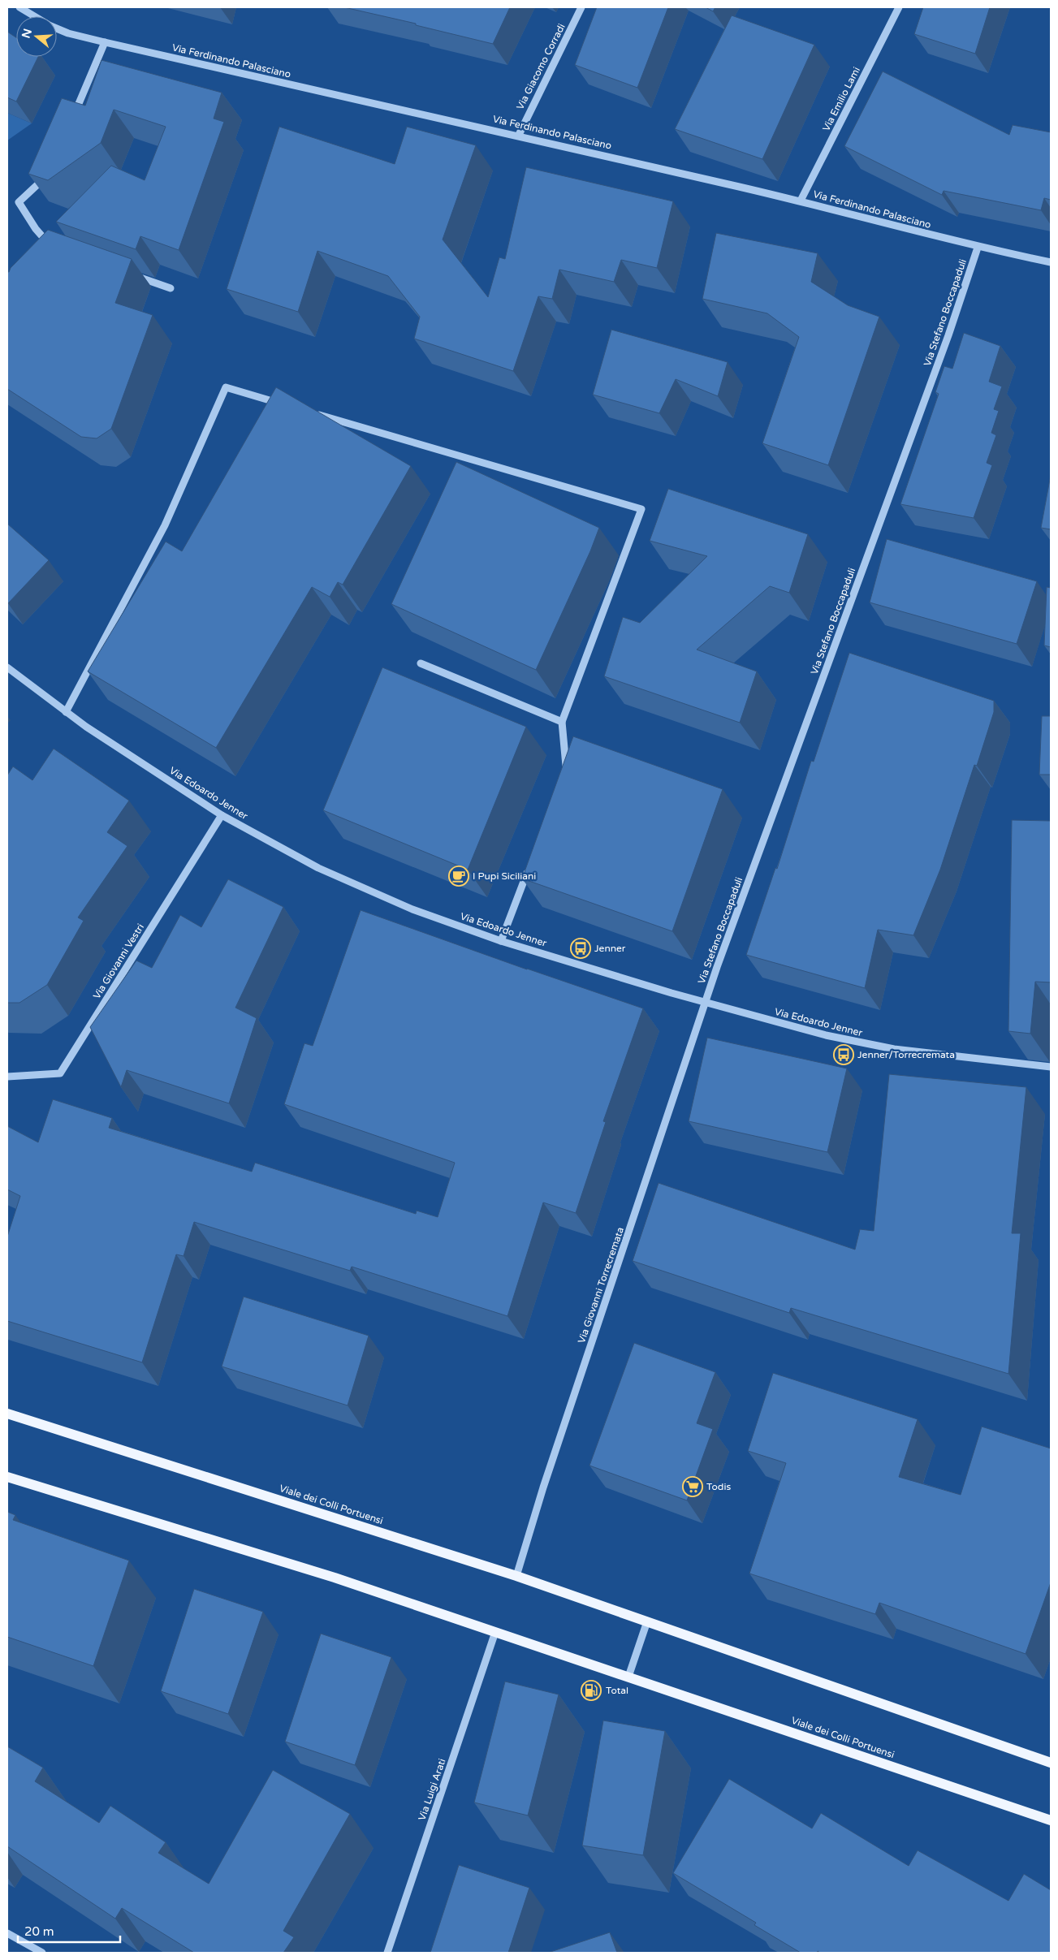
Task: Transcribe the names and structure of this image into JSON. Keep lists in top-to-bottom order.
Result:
{
  "streets": {
    "main road": ["Viale dei Colli Portuensi"],
    "street": [
      "Via Ferdinando Palasciano",
      "Via Giacomo Corradi",
      "Via Emilio Lami",
      "Via Stefano Boccapaduli",
      "Via Edoardo Jenner",
      "Via Giovanni Vestri",
      "Via Giovanni Torrecremata",
      "Via Luigi Arati"
    ]
  },
  "crossings": [
    ["Via Ferdinando Palasciano", "Via Giacomo Corradi"],
    ["Via Ferdinando Palasciano", "Via Emilio Lami"],
    ["Via Ferdinando Palasciano", "Via Stefano Boccapaduli"],
    ["Via Stefano Boccapaduli", "Via Edoardo Jenner"],
    ["Via Stefano Boccapaduli", "Via Giovanni Torrecremata"],
    ["Via Edoardo Jenner", "Via Giovanni Vestri"],
    ["Via Edoardo Jenner", "Via Giovanni Torrecremata"],
    ["Via Giovanni Torrecremata", "Viale dei Colli Portuensi"],
    ["Viale dei Colli Portuensi", "Via Luigi Arati"]
  ],
  "places": {
    "cafe": ["I Pupi Siciliani"],
    "bus stop": ["Jenner", "Jenner/Torrecremata"],
    "supermarket": ["Todis"],
    "fuel station": ["Total"]
  },
  "scale_bar": "20 m",
  "north": "left"
}
